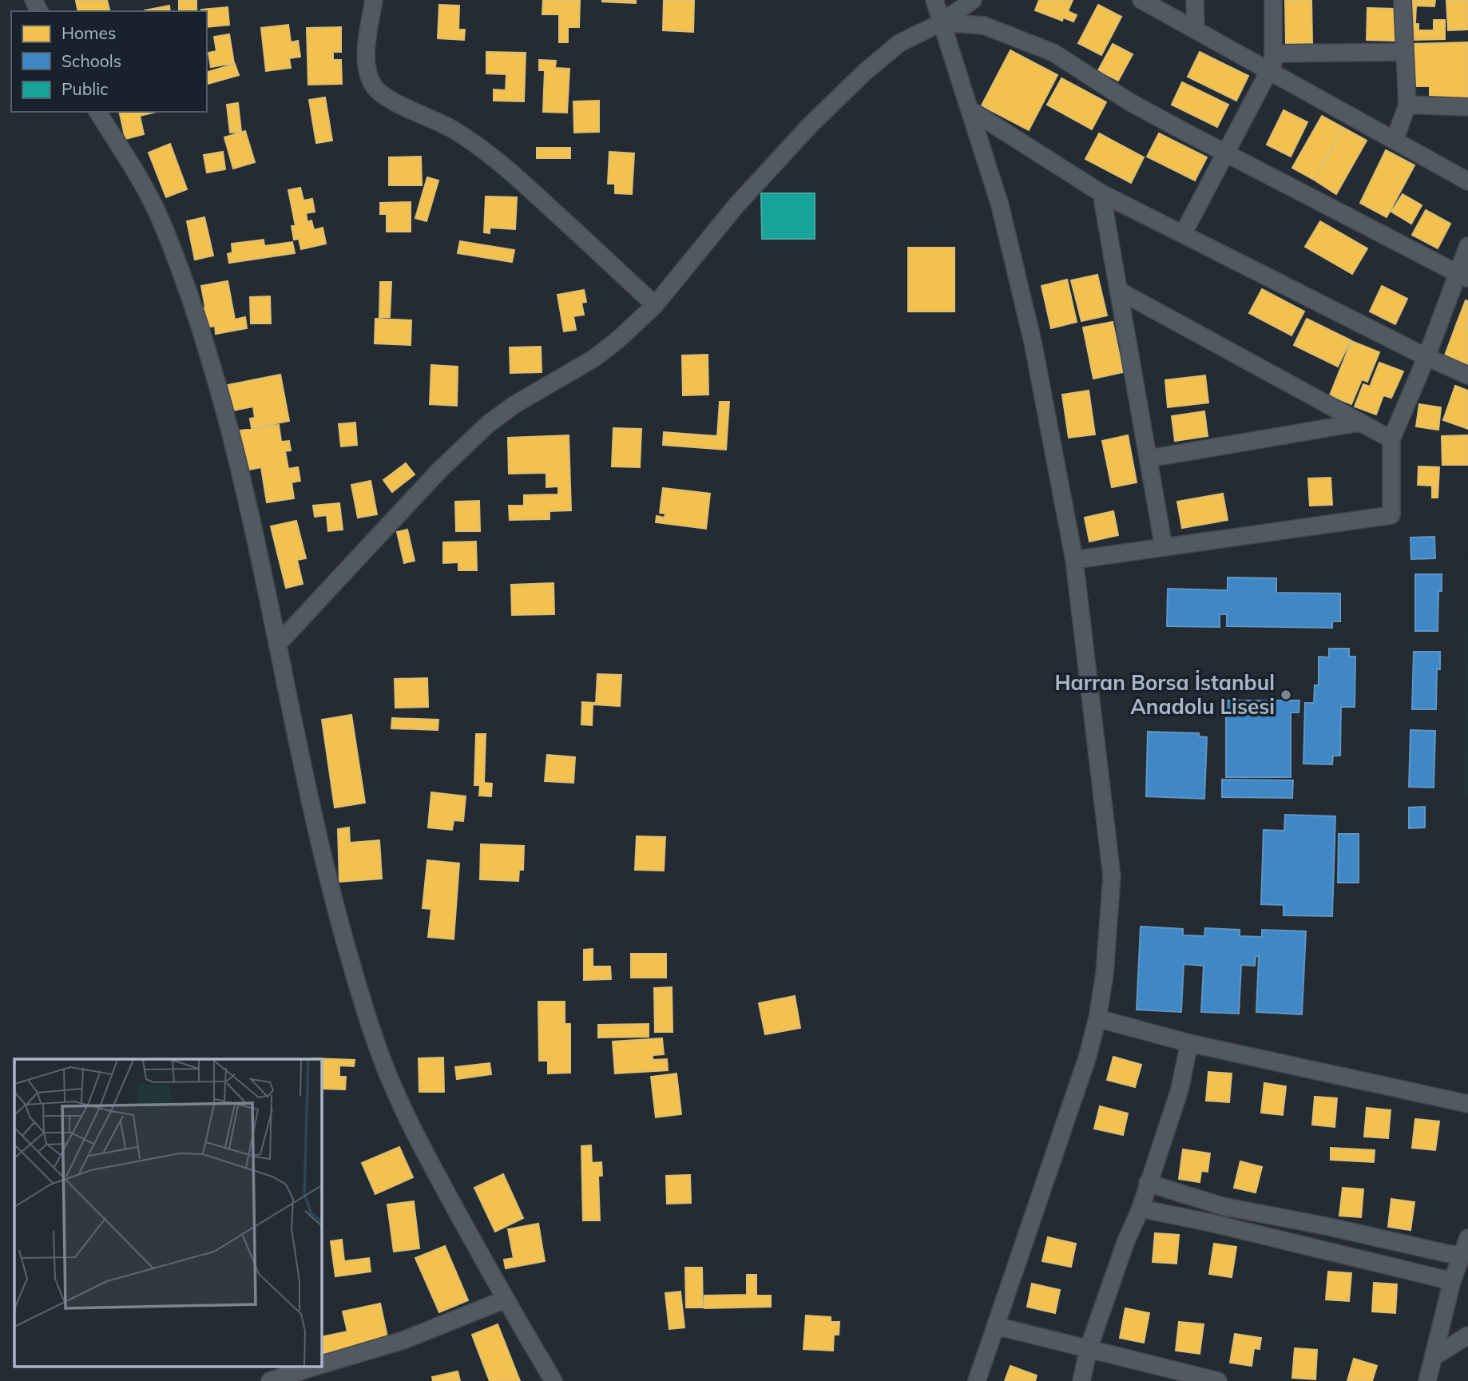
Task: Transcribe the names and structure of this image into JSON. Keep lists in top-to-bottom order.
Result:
{
  "places": ["Harran Borsa İstanbul Anadolu Lisesi"],
  "legend": ["Homes", "Schools", "Public"]
}
